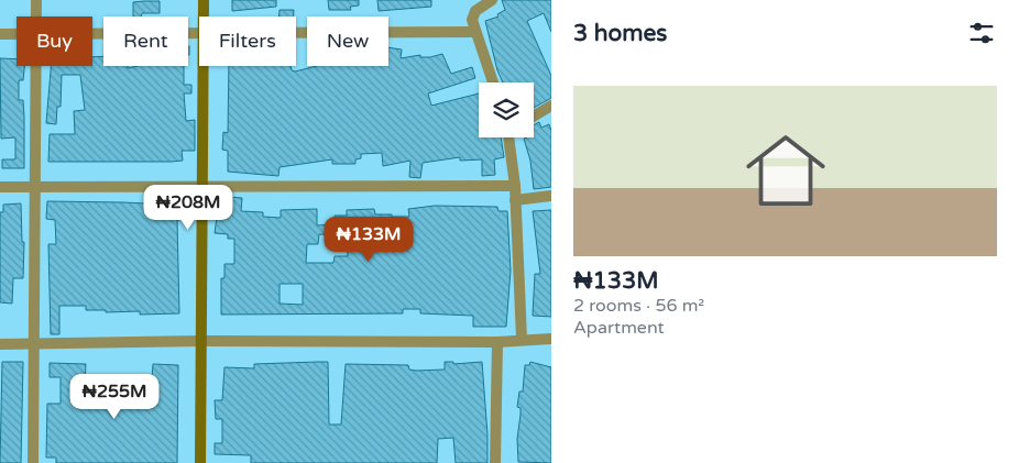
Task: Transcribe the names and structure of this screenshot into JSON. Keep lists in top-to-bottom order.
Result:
{
  "page": {
    "heading": "3 homes",
    "chip": [
      "Buy",
      "Rent",
      "Filters",
      "New"
    ],
    "list": [
      {
        "name": "₦133M",
        "note": "2 rooms · 56 m² · Apartment"
      }
    ],
    "price": ["₦208M", "₦133M", "₦255M"]
  }
}
